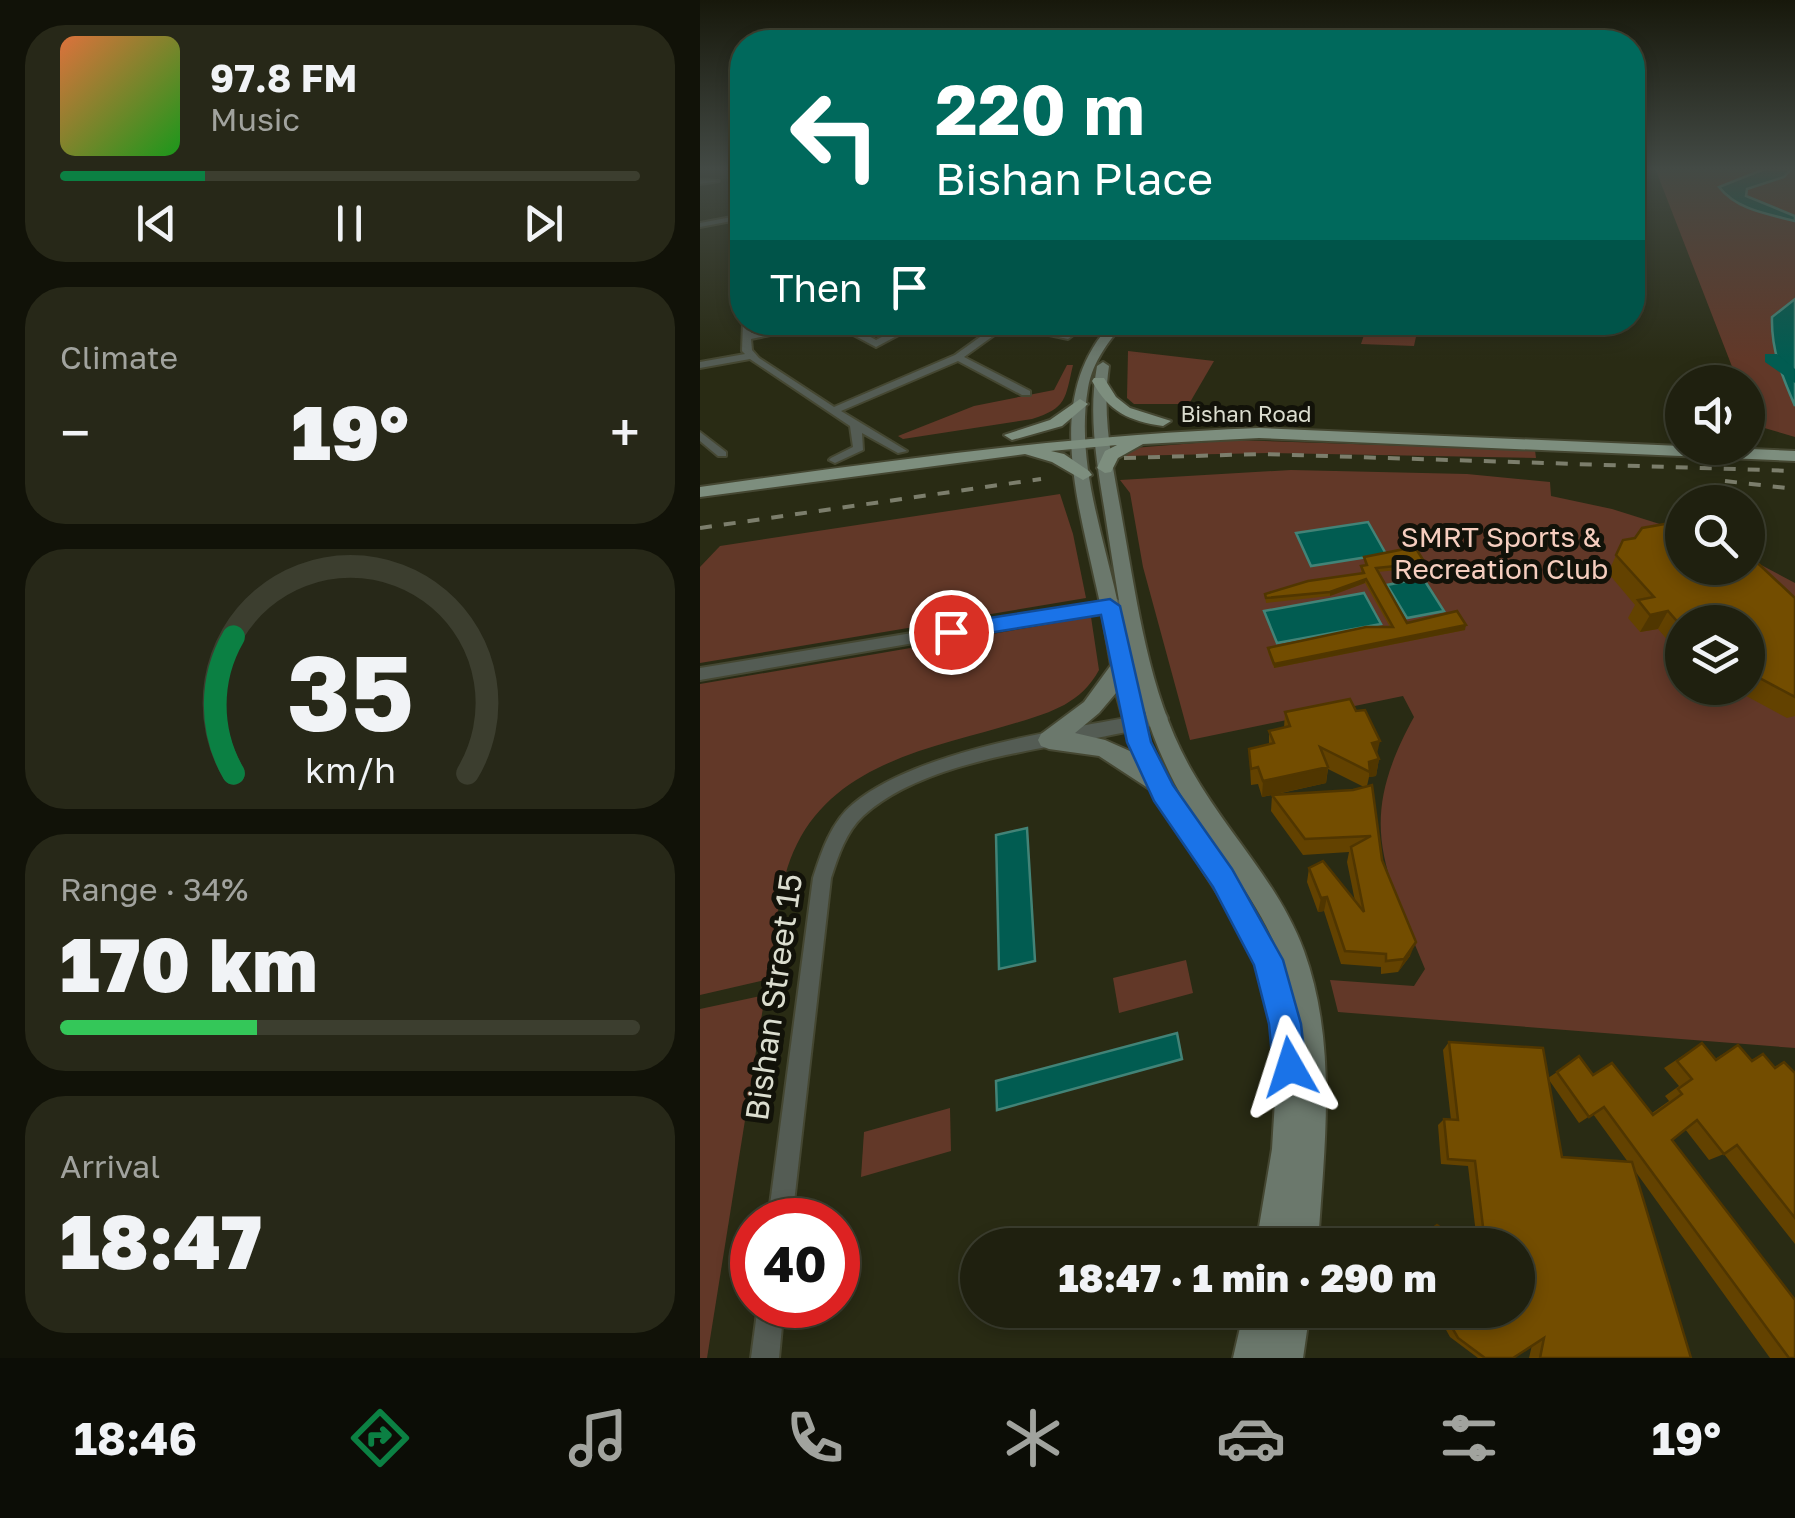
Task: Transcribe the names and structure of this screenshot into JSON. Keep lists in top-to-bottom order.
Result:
{
  "streets": {
    "main road": ["Bishan Road"],
    "street": ["Bishan Street 15"]
  },
  "parks": ["SMRT Sports & Recreation Club"],
  "page": {
    "turn": ["220 m", "Bishan Place"],
    "song": ["97.8 FM", "Music"],
    "then": "Then",
    "tile": [
      "Climate",
      ["Range · 34%", "170 km"],
      ["Arrival", "18:47"]
    ],
    "heat": ["−", "19°", "+"],
    "limit": "40",
    "trip": "18:47 · 1 min · 290 m",
    "tabs": ["18:46", "19°"],
    "gauge": ["35", "km/h"]
  }
}
